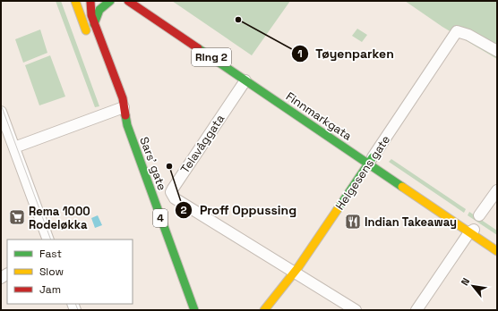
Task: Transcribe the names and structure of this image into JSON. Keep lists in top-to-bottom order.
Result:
{
  "streets": {
    "main road": [
      "Ring 2",
      "Finnmarkgata",
      "Sars' gate",
      "Helgesens gate",
      "4"
    ],
    "street": ["Telavåggata"]
  },
  "crossings": [
    ["Finnmarkgata", "Telavåggata"],
    ["Finnmarkgata", "Helgesens gate"],
    ["Telavåggata", "Helgesens gate"]
  ],
  "places": {
    "other": ["Tøyenparken", "Proff Oppussing"],
    "supermarket": ["Rema 1000 Rodeløkka"],
    "restaurant": ["Indian Takeaway"]
  },
  "legend": ["Fast", "Slow", "Jam"],
  "north": "top left"
}
